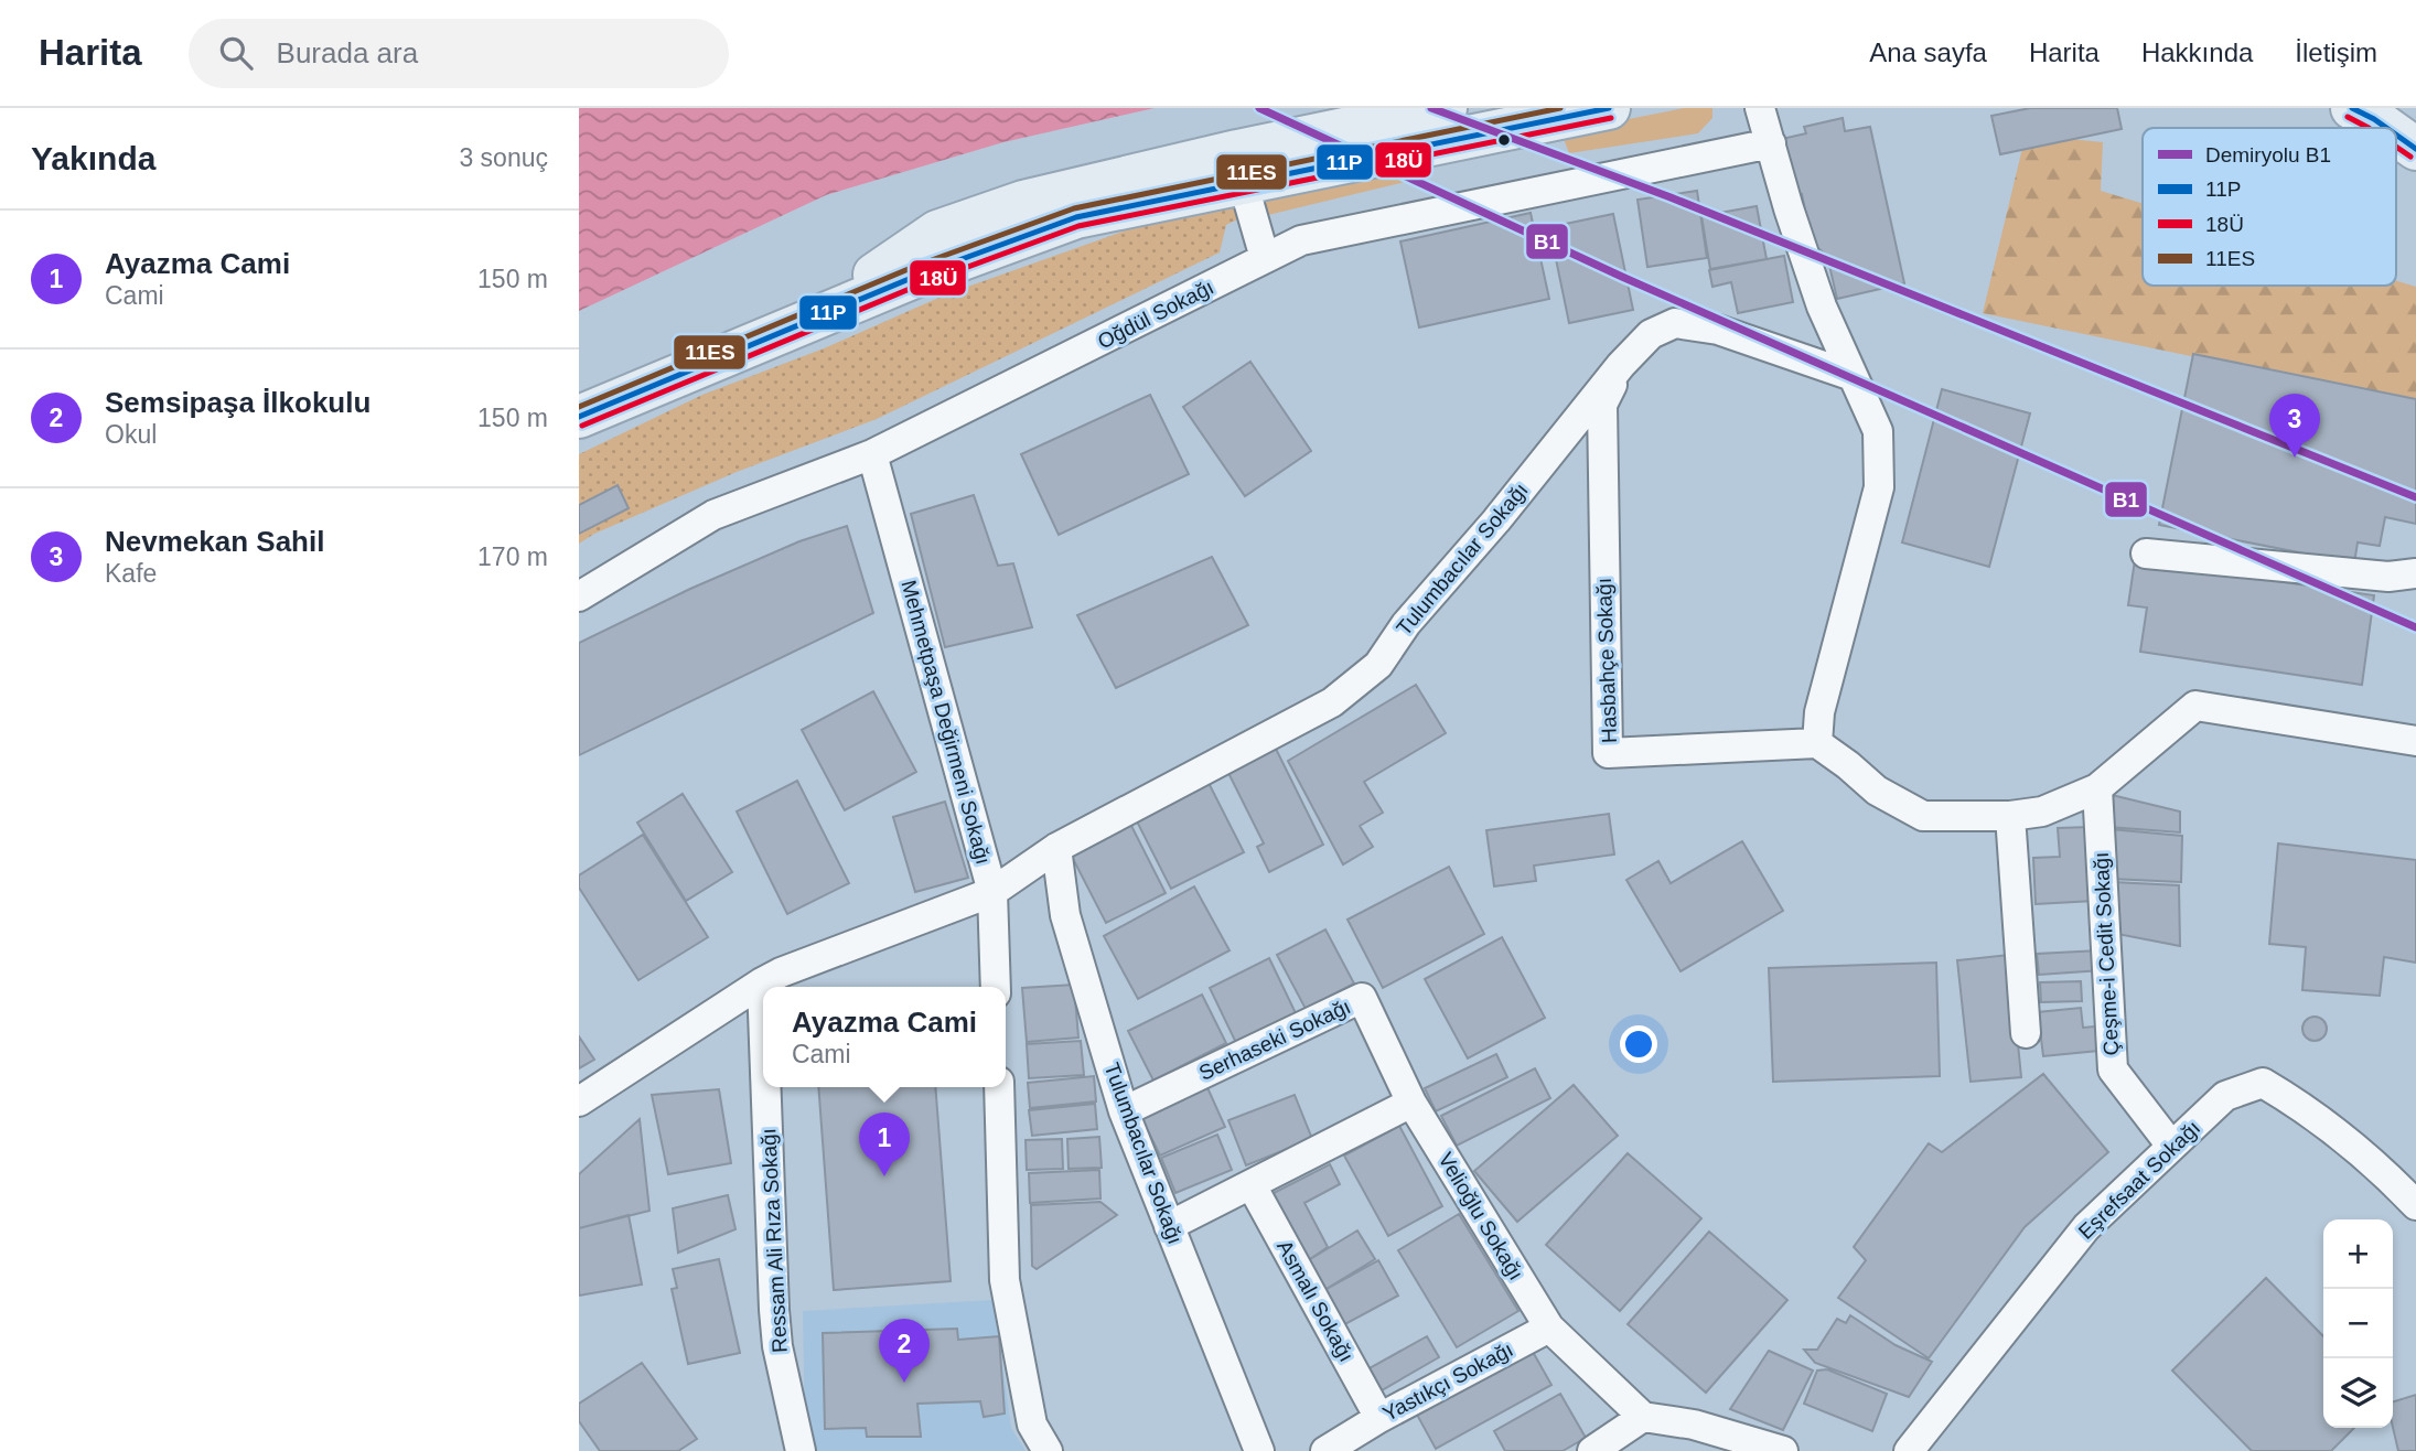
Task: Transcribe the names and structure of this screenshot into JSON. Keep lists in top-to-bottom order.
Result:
{
  "streets": {
    "street": [
      "Oğdül Sokağı",
      "Tulumbacılar Sokağı",
      "Hasbahçe Sokağı",
      "Mehmetpaşa Değirmeni Sokağı",
      "Çeşme-i Cedit Sokağı",
      "Serhaseki Sokağı",
      "Eşrefsaat Sokağı",
      "Velioğlu Sokağı",
      "Ressam Ali Rıza Sokağı",
      "Asmalı Sokağı",
      "Yastıkçı Sokağı"
    ]
  },
  "crossings": [
    ["Oğdül Sokağı", "Mehmetpaşa Değirmeni Sokağı"],
    ["Tulumbacılar Sokağı", "Hasbahçe Sokağı"],
    ["Tulumbacılar Sokağı", "Mehmetpaşa Değirmeni Sokağı"],
    ["Tulumbacılar Sokağı", "Serhaseki Sokağı"],
    ["Çeşme-i Cedit Sokağı", "Eşrefsaat Sokağı"],
    ["Serhaseki Sokağı", "Velioğlu Sokağı"],
    ["Velioğlu Sokağı", "Yastıkçı Sokağı"],
    ["Asmalı Sokağı", "Yastıkçı Sokağı"]
  ],
  "lines": [
    "rail line B1",
    "transit line 11P",
    "transit line 11ES",
    "transit line 18Ü"
  ],
  "legend": [
    "Demiryolu B1",
    "11P",
    "18Ü",
    "11ES"
  ],
  "page": {
    "header": "Harita",
    "search": "Burada ara",
    "nav": [
      "Ana sayfa",
      "Harita",
      "Hakkında",
      "İletişim"
    ],
    "heading": ["Yakında", "3 sonuç"],
    "list": [
      {
        "mark": "1",
        "name": "Ayazma Cami",
        "note": "Cami",
        "value": "150 m"
      },
      {
        "mark": "2",
        "name": "Semsipaşa İlkokulu",
        "note": "Okul",
        "value": "150 m"
      },
      {
        "mark": "3",
        "name": "Nevmekan Sahil",
        "note": "Kafe",
        "value": "170 m"
      }
    ],
    "pins": ["3", "1", "2"],
    "popup": ["Ayazma Cami", "Cami"],
    "map_buttons": ["+", "−"]
  }
}
